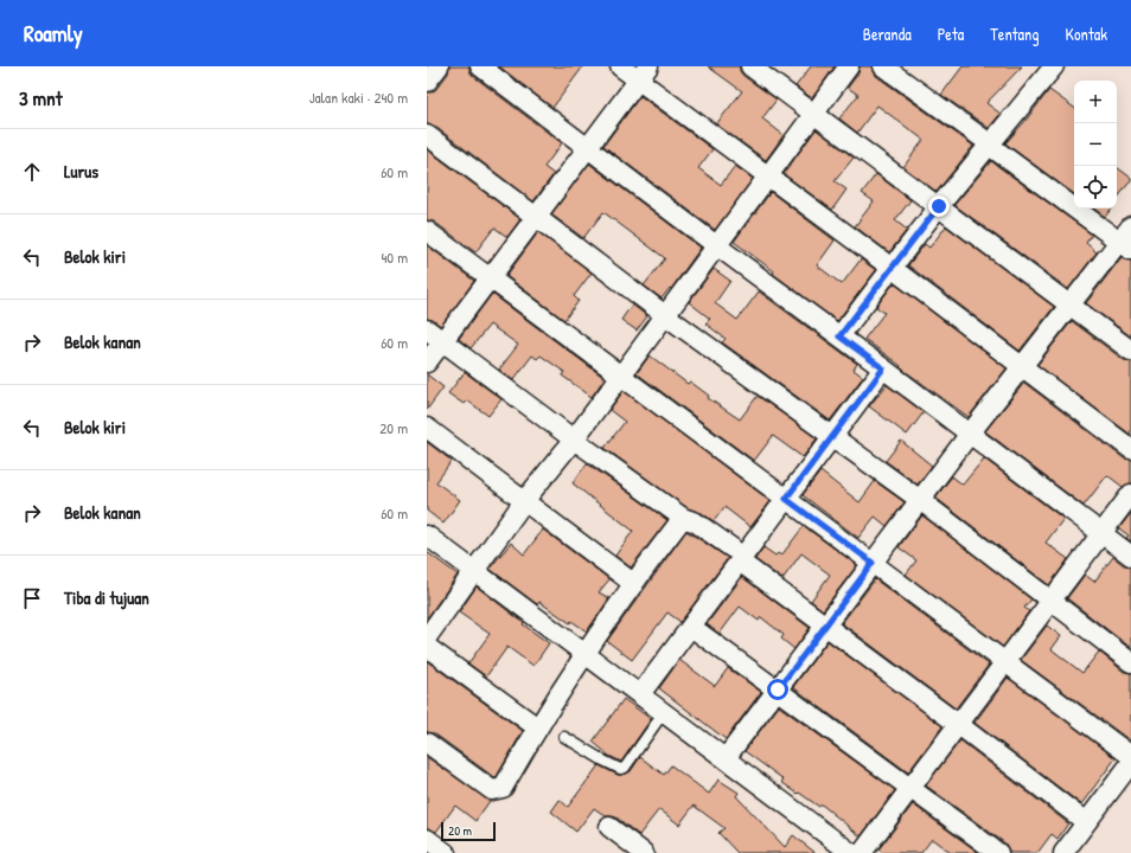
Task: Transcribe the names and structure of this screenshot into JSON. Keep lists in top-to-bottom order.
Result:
{
  "scale_bar": "20 m",
  "page": {
    "header": "Roamly",
    "nav": [
      "Beranda",
      "Peta",
      "Tentang",
      "Kontak"
    ],
    "heading": ["3 mnt", "Jalan kaki · 240 m"],
    "map_buttons": ["+", "−"],
    "list": [
      ["Lurus", "60 m"],
      ["Belok kiri", "40 m"],
      ["Belok kanan", "60 m"],
      ["Belok kiri", "20 m"],
      ["Belok kanan", "60 m"],
      "Tiba di tujuan"
    ],
    "scale": "20 m"
  }
}
